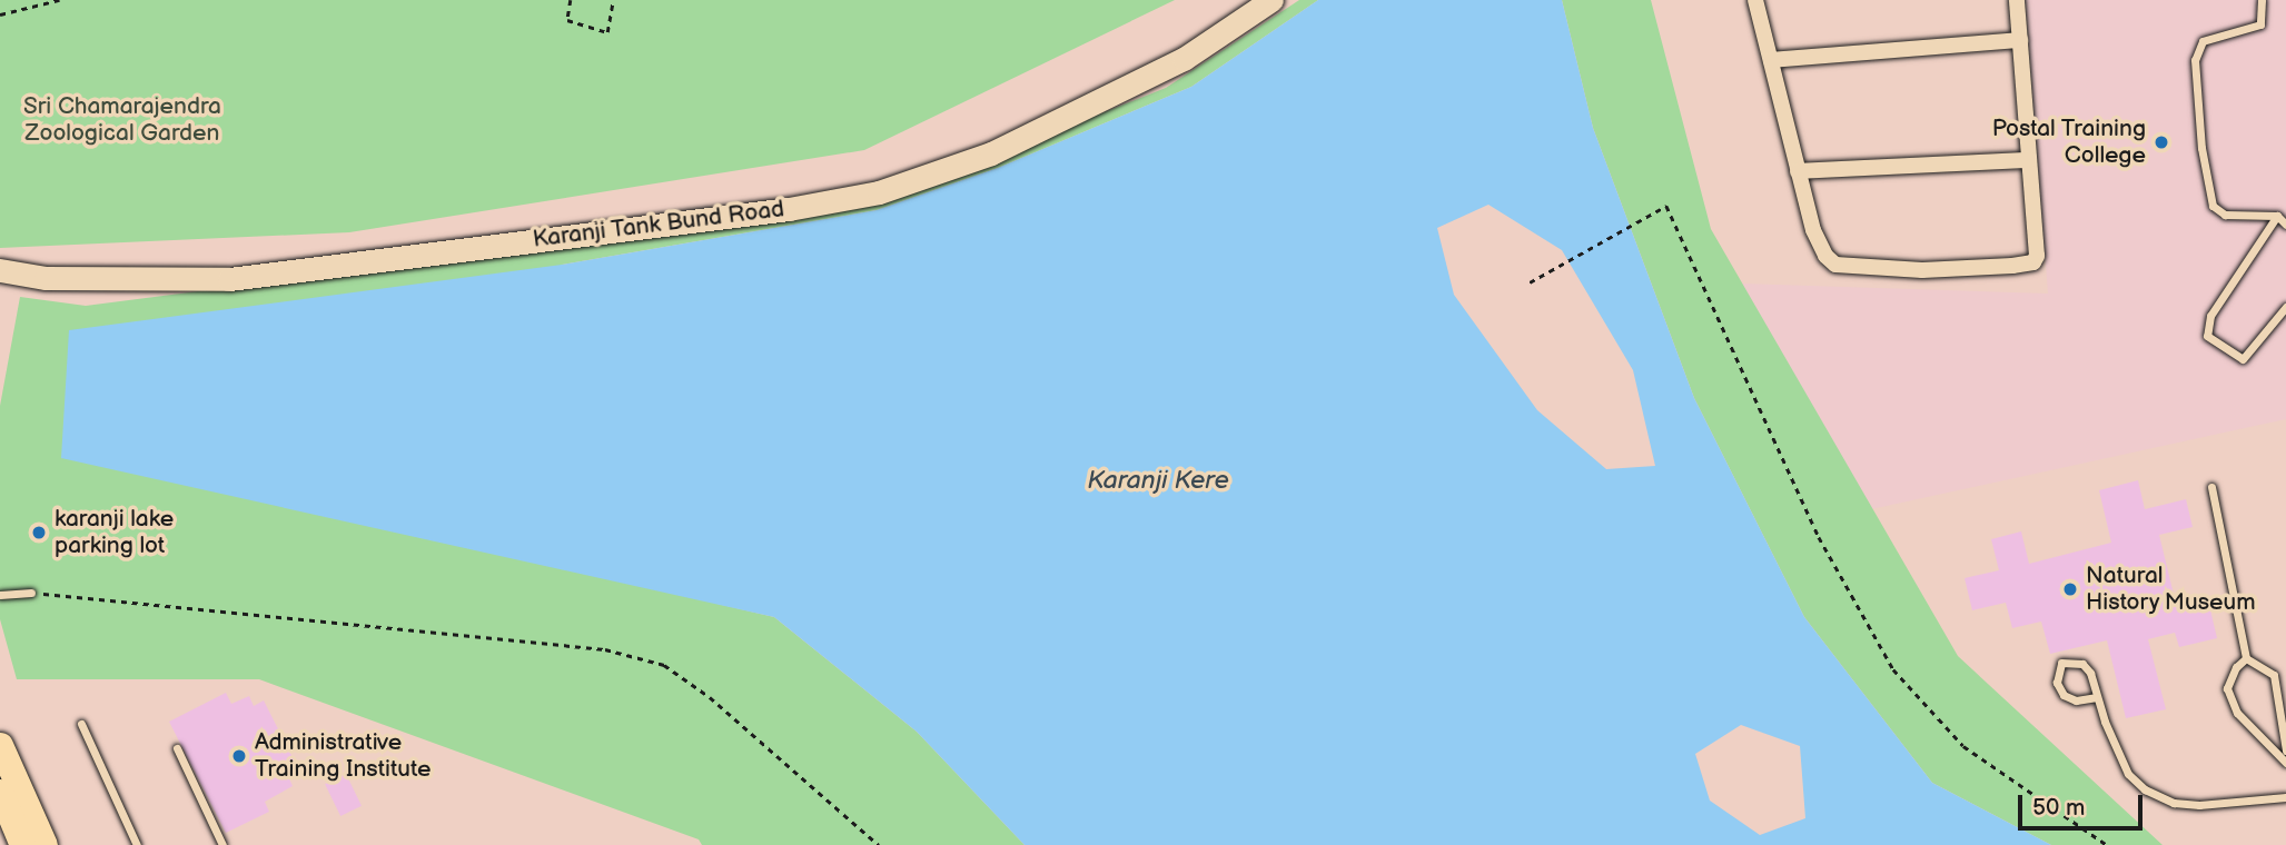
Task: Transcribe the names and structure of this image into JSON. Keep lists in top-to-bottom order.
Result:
{
  "streets": {
    "street": ["Karanji Tank Bund Road"]
  },
  "water": ["Karanji Kere"],
  "parks": ["Sri Chamarajendra Zoological Garden"],
  "places": [
    "Postal Training College",
    "karanji lake parking lot",
    "Natural History Museum",
    "Administrative Training Institute"
  ],
  "scale_bar": "50 m"
}
